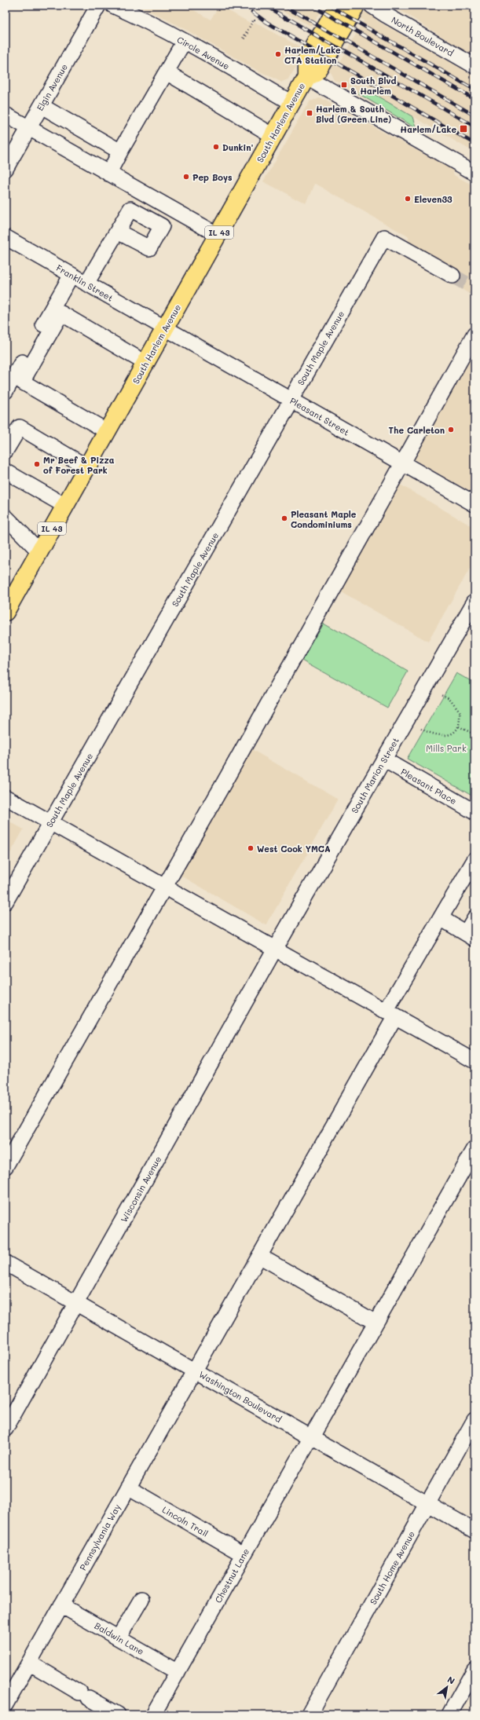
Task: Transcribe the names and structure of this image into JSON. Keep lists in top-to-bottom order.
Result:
{
  "streets": {
    "main road": ["South Harlem Avenue", "IL 43"],
    "street": [
      "North Boulevard",
      "Circle Avenue",
      "Elgin Avenue",
      "Franklin Street",
      "South Maple Avenue",
      "Pleasant Street",
      "South Marion Street",
      "Pleasant Place",
      "Wisconsin Avenue",
      "Washington Boulevard",
      "Lincoln Trail",
      "Pennsylvania Way",
      "South Home Avenue",
      "Chestnut Lane",
      "Baldwin Lane"
    ]
  },
  "crossings": [
    ["Circle Avenue", "South Harlem Avenue"],
    ["South Harlem Avenue", "Franklin Street"],
    ["South Harlem Avenue", "Pleasant Street"],
    ["Franklin Street", "Pleasant Street"],
    ["South Maple Avenue", "Pleasant Street"],
    ["South Marion Street", "Pleasant Place"],
    ["South Marion Street", "Wisconsin Avenue"],
    ["Wisconsin Avenue", "Washington Boulevard"],
    ["Washington Boulevard", "Pennsylvania Way"],
    ["Washington Boulevard", "South Home Avenue"],
    ["Washington Boulevard", "Chestnut Lane"],
    ["Lincoln Trail", "Pennsylvania Way"],
    ["Lincoln Trail", "Chestnut Lane"],
    ["Pennsylvania Way", "Baldwin Lane"],
    ["Chestnut Lane", "Baldwin Lane"]
  ],
  "parks": ["Mills Park"],
  "places": {
    "other": [
      "Harlem/Lake CTA Station",
      "Dunkin'",
      "Pep Boys",
      "Eleven33",
      "The Carleton",
      "Mr Beef & Pizza of Forest Park",
      "Pleasant Maple Condominiums",
      "West Cook YMCA"
    ],
    "transit": ["South Blvd & Harlem", "Harlem & South Blvd (Green Line)", "Harlem/Lake"]
  },
  "north": "top right"
}
